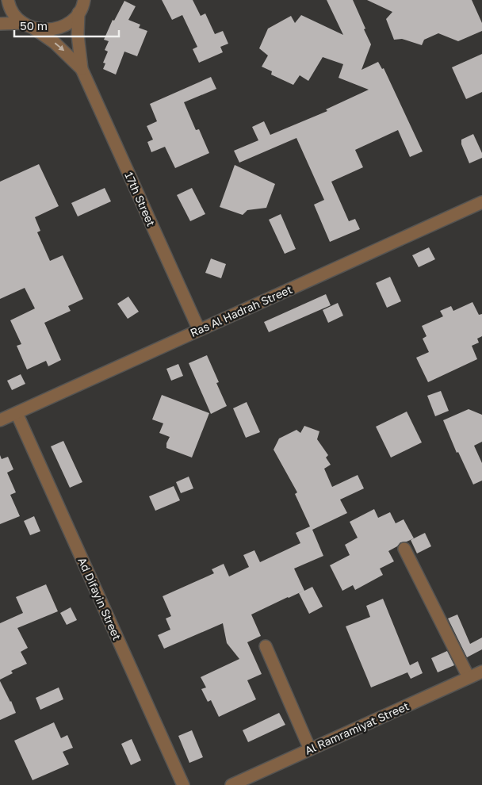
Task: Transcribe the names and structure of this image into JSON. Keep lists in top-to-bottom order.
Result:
{
  "streets": {
    "street": [
      "17th Street",
      "Ras Al Hadrah Street",
      "Ad Difayin Street",
      "Al Ramramiyat Street"
    ]
  },
  "crossings": [
    ["17th Street", "Ras Al Hadrah Street"],
    ["Ras Al Hadrah Street", "Ad Difayin Street"]
  ],
  "scale_bar": "50 m"
}
